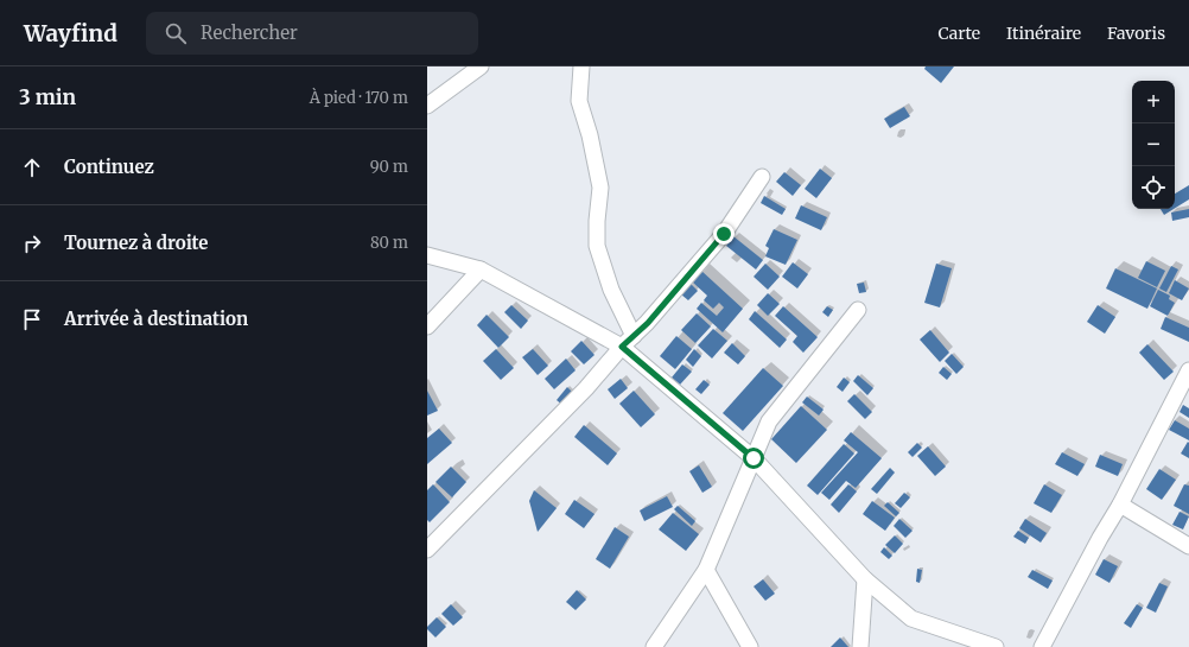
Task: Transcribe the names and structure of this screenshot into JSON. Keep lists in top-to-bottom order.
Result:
{
  "page": {
    "header": "Wayfind",
    "search": "Rechercher",
    "nav": ["Carte", "Itinéraire", "Favoris"],
    "heading": ["3 min", "À pied · 170 m"],
    "map_buttons": ["+", "−"],
    "list": [
      ["Continuez", "90 m"],
      ["Tournez à droite", "80 m"],
      "Arrivée à destination"
    ]
  }
}
